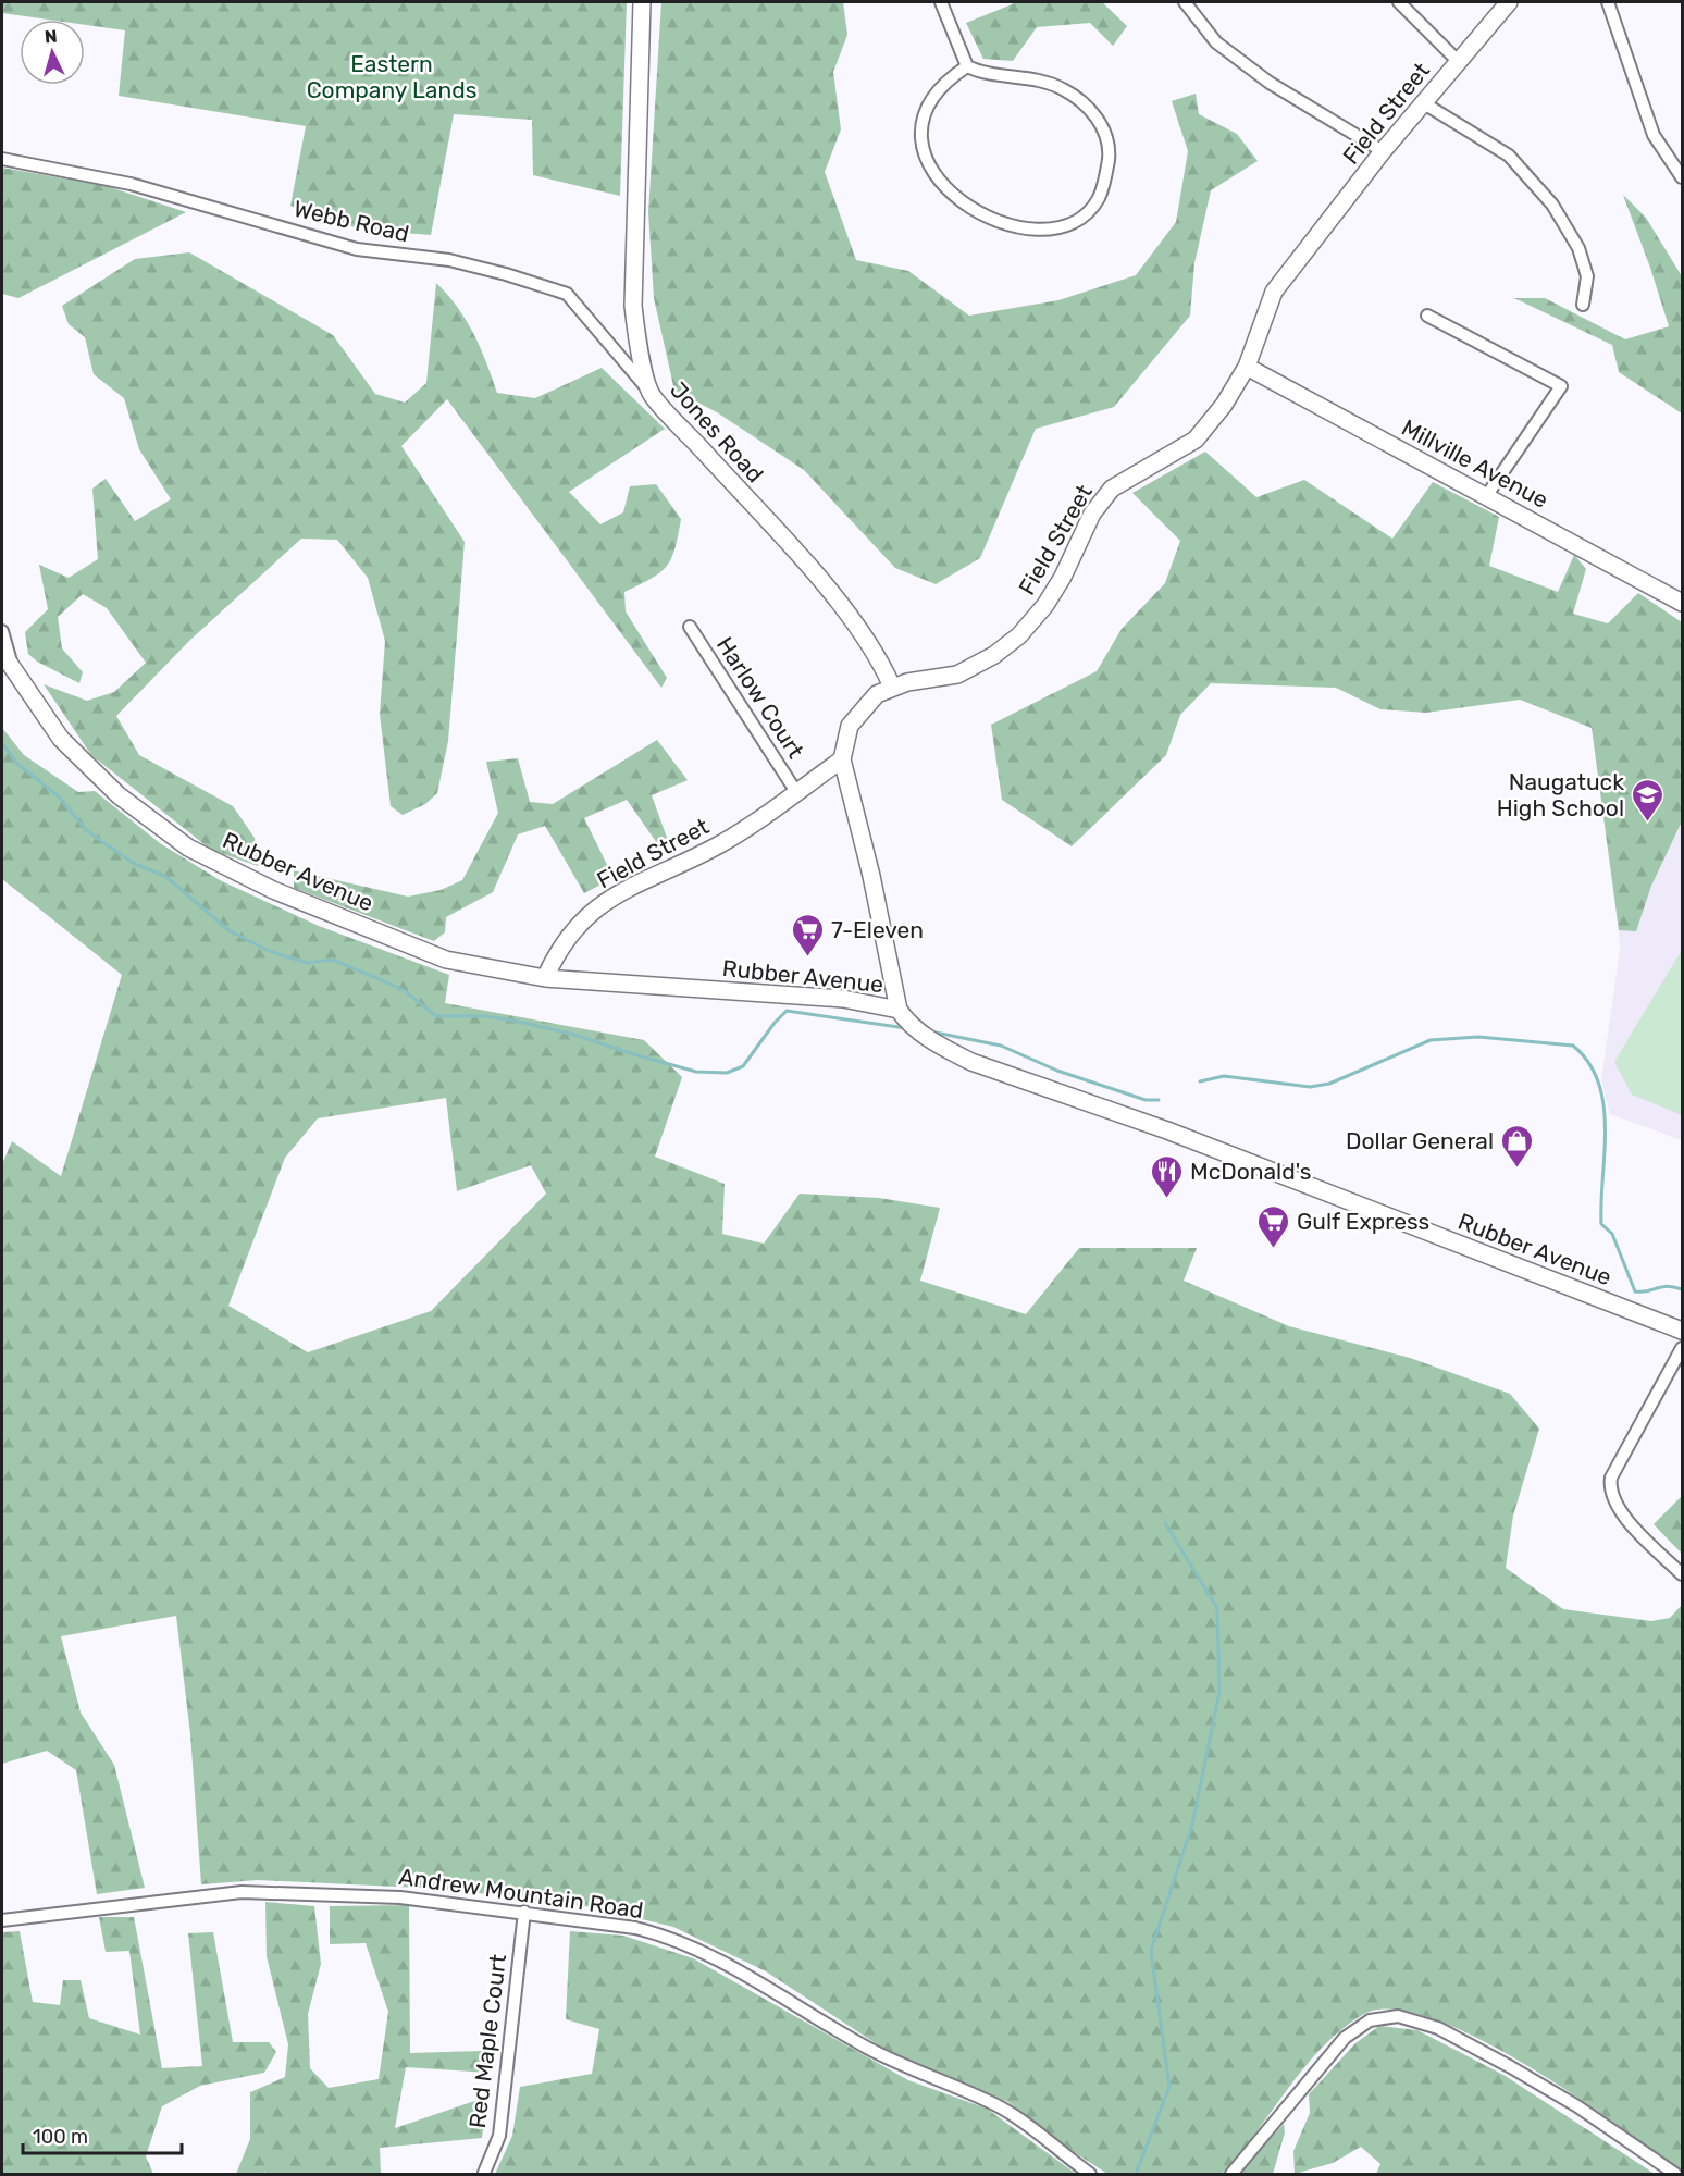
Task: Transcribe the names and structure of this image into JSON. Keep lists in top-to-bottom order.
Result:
{
  "streets": {
    "street": [
      "Field Street",
      "Webb Road",
      "Jones Road",
      "Millville Avenue",
      "Harlow Court",
      "Rubber Avenue",
      "Andrew Mountain Road",
      "Red Maple Court"
    ]
  },
  "crossings": [
    ["Field Street", "Jones Road"],
    ["Field Street", "Millville Avenue"],
    ["Field Street", "Harlow Court"],
    ["Field Street", "Rubber Avenue"],
    ["Webb Road", "Jones Road"],
    ["Andrew Mountain Road", "Red Maple Court"]
  ],
  "parks": ["Eastern Company Lands"],
  "places": {
    "school or university": ["Naugatuck High School"],
    "supermarket": ["7-Eleven", "Gulf Express"],
    "shop": ["Dollar General"],
    "restaurant": ["McDonald's"]
  },
  "scale_bar": "100 m",
  "north": "top"
}
